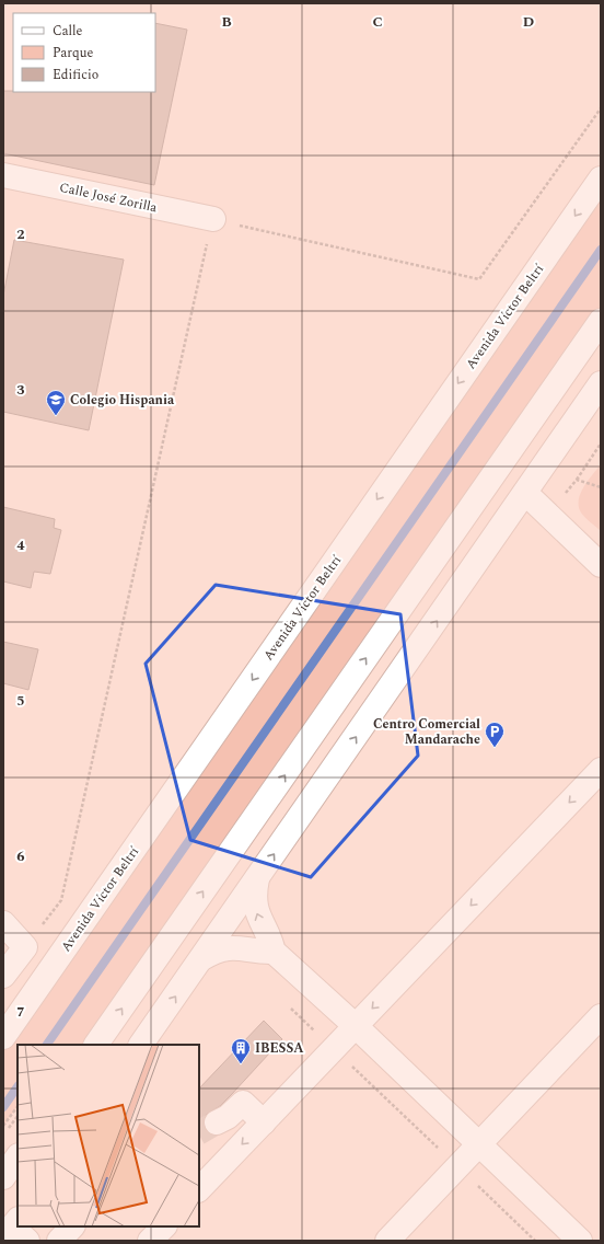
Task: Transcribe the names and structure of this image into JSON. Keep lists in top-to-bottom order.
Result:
{
  "streets": {
    "main road": ["Calle José Zorilla", "Avenida Víctor Beltrí"]
  },
  "places": {
    "school or university": ["Colegio Hispania"],
    "parking": ["Centro Comercial Mandarache"],
    "building": ["IBESSA"]
  },
  "legend": ["Calle", "Parque", "Edificio"],
  "grid": {
    "columns": ["B", "C", "D"],
    "rows": [
      "2",
      "3",
      "4",
      "5",
      "6",
      "7"
    ]
  }
}
